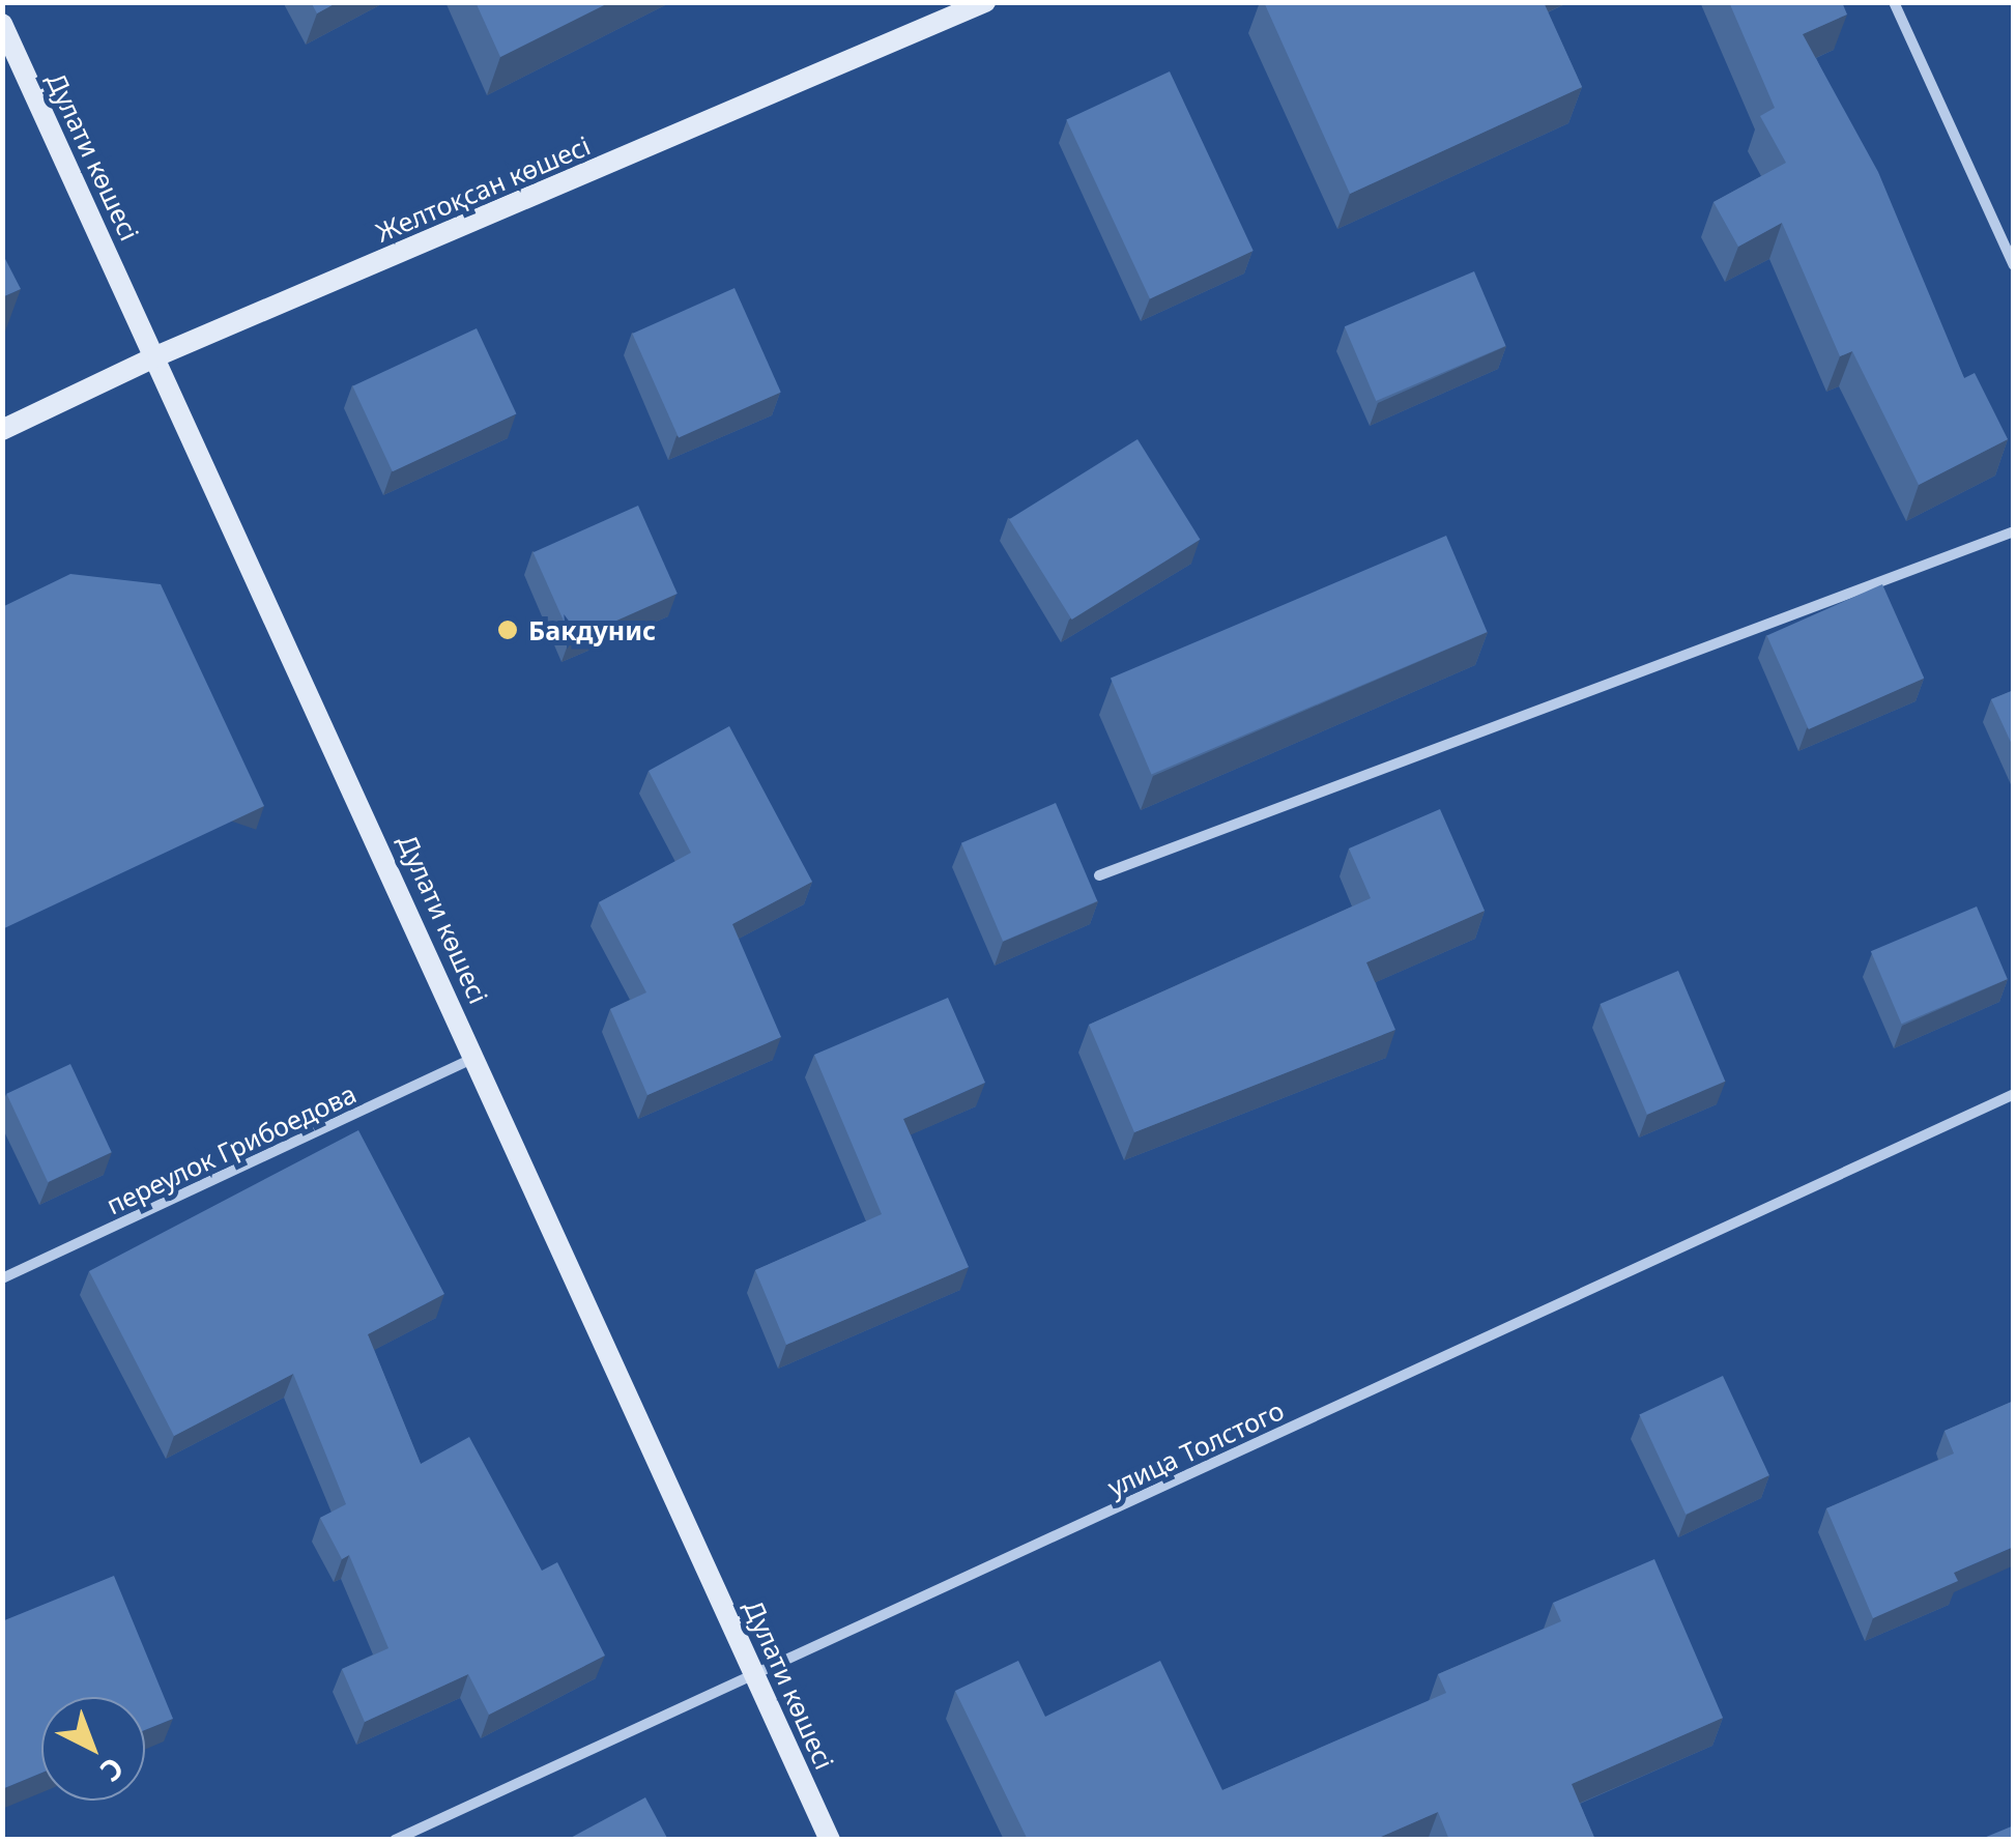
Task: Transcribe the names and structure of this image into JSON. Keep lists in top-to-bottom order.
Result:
{
  "streets": {
    "main road": ["Дулати көшесі", "Желтоқсан көшесі"],
    "street": ["переулок Грибоедова", "улица Толстого"]
  },
  "crossings": [
    ["Дулати көшесі", "Желтоқсан көшесі"],
    ["Дулати көшесі", "переулок Грибоедова"],
    ["Дулати көшесі", "улица Толстого"]
  ],
  "places": ["Бакдунис"],
  "north": "bottom right"
}
